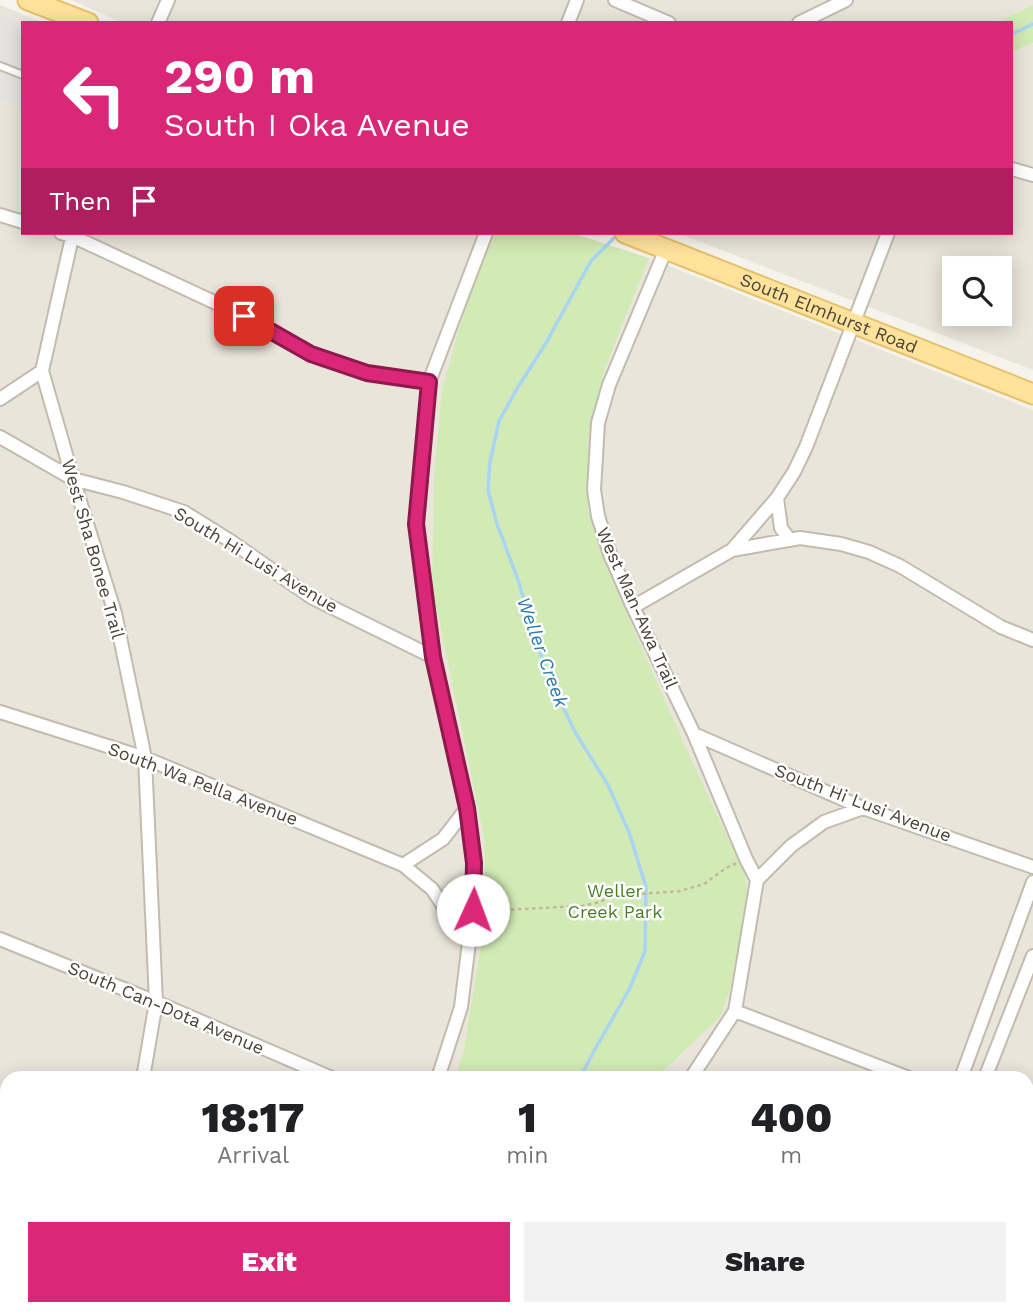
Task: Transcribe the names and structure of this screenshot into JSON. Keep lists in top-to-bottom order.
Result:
{
  "streets": {
    "main road": ["South Elmhurst Road"],
    "street": [
      "West Sha Bonee Trail",
      "South Hi Lusi Avenue",
      "West Man-Awa Trail",
      "South Wa Pella Avenue",
      "South Can-Dota Avenue"
    ]
  },
  "crossings": [
    ["South Elmhurst Road", "West Man-Awa Trail"],
    ["West Sha Bonee Trail", "South Hi Lusi Avenue"],
    ["West Sha Bonee Trail", "South Wa Pella Avenue"],
    ["West Sha Bonee Trail", "South Can-Dota Avenue"],
    ["South Hi Lusi Avenue", "West Man-Awa Trail"]
  ],
  "water": ["Weller Creek"],
  "parks": ["Weller Creek Park"],
  "page": {
    "turn": ["290 m", "South I Oka Avenue"],
    "then": "Then",
    "eta": [
      "18:17",
      "Arrival",
      "1",
      "min",
      "400",
      "m"
    ],
    "buttons": ["Exit", "Share"]
  }
}
